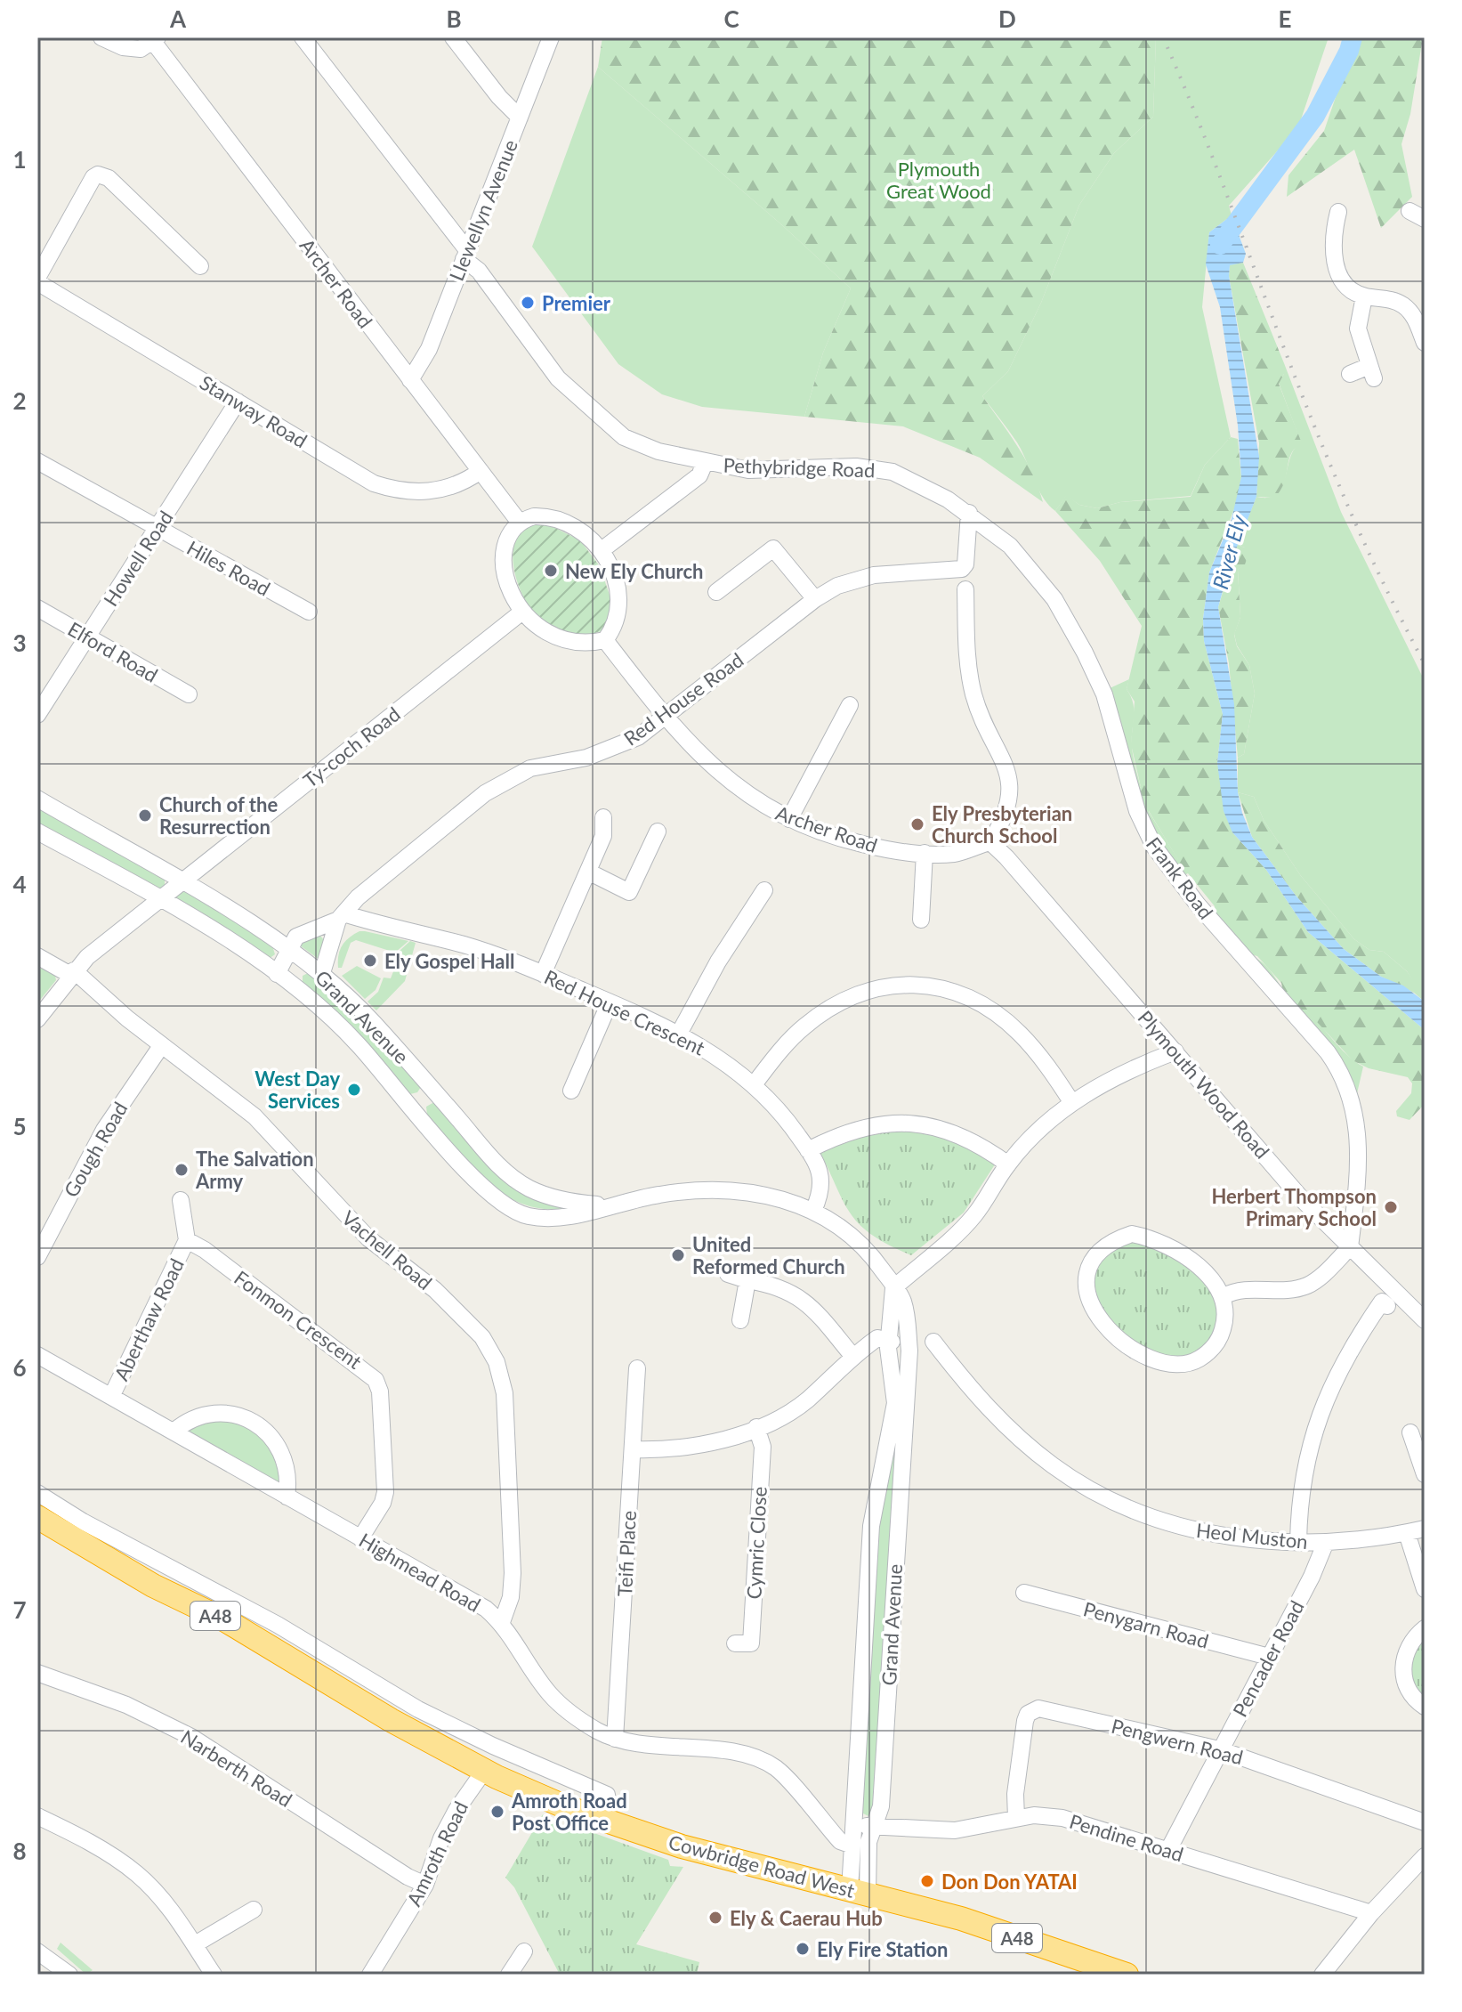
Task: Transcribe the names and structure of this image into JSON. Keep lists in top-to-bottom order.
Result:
{
  "streets": {
    "highway": ["A48", "Cowbridge Road West"],
    "street": [
      "Llewellyn Avenue",
      "Archer Road",
      "Stanway Road",
      "Pethybridge Road",
      "Howell Road",
      "Hiles Road",
      "Elford Road",
      "Red House Road",
      "Ty-coch Road",
      "Frank Road",
      "Red House Crescent",
      "Grand Avenue",
      "Plymouth Wood Road",
      "Gough Road",
      "Vachell Road",
      "Aberthaw Road",
      "Fonmon Crescent",
      "Heol Muston",
      "Cymric Close",
      "Teifi Place",
      "Highmead Road",
      "Penygarn Road",
      "Pencader Road",
      "Pengwern Road",
      "Narberth Road",
      "Pendine Road",
      "Amroth Road"
    ]
  },
  "crossings": [
    ["Llewellyn Avenue", "Archer Road"],
    ["Llewellyn Avenue", "Pethybridge Road"],
    ["Archer Road", "Stanway Road"],
    ["Archer Road", "Pethybridge Road"],
    ["Archer Road", "Red House Road"],
    ["Archer Road", "Ty-coch Road"],
    ["Archer Road", "Plymouth Wood Road"],
    ["Stanway Road", "Howell Road"],
    ["Pethybridge Road", "Red House Road"],
    ["Pethybridge Road", "Ty-coch Road"],
    ["Pethybridge Road", "Frank Road"],
    ["Howell Road", "Hiles Road"],
    ["Howell Road", "Elford Road"],
    ["Red House Road", "Frank Road"],
    ["Red House Road", "Red House Crescent"],
    ["Red House Road", "Grand Avenue"],
    ["Ty-coch Road", "Grand Avenue"],
    ["Frank Road", "Plymouth Wood Road"],
    ["Red House Crescent", "Grand Avenue"],
    ["Grand Avenue", "Highmead Road"],
    ["Grand Avenue", "Pendine Road"],
    ["Grand Avenue", "Cowbridge Road West"],
    ["Gough Road", "Vachell Road"],
    ["Vachell Road", "Highmead Road"],
    ["Aberthaw Road", "Fonmon Crescent"],
    ["Aberthaw Road", "Highmead Road"],
    ["Fonmon Crescent", "Highmead Road"],
    ["Heol Muston", "Pencader Road"],
    ["Teifi Place", "Highmead Road"],
    ["Penygarn Road", "Pencader Road"],
    ["Pencader Road", "Pengwern Road"],
    ["Pencader Road", "Pendine Road"],
    ["Pengwern Road", "Pendine Road"],
    ["Narberth Road", "Amroth Road"],
    ["Amroth Road", "Cowbridge Road West"]
  ],
  "water": ["River Ely"],
  "parks": ["Plymouth Great Wood"],
  "places": [
    "Premier",
    "New Ely Church",
    "Church of the Resurrection",
    "Ely Presbyterian Church School",
    "Ely Gospel Hall",
    "West Day Services",
    "The Salvation Army",
    "Herbert Thompson Primary School",
    "United Reformed Church",
    "Amroth Road Post Office",
    "Don Don YATAI",
    "Ely & Caerau Hub",
    "Ely Fire Station"
  ],
  "grid": {
    "columns": [
      "A",
      "B",
      "C",
      "D",
      "E"
    ],
    "rows": [
      "1",
      "2",
      "3",
      "4",
      "5",
      "6",
      "7",
      "8"
    ]
  }
}
